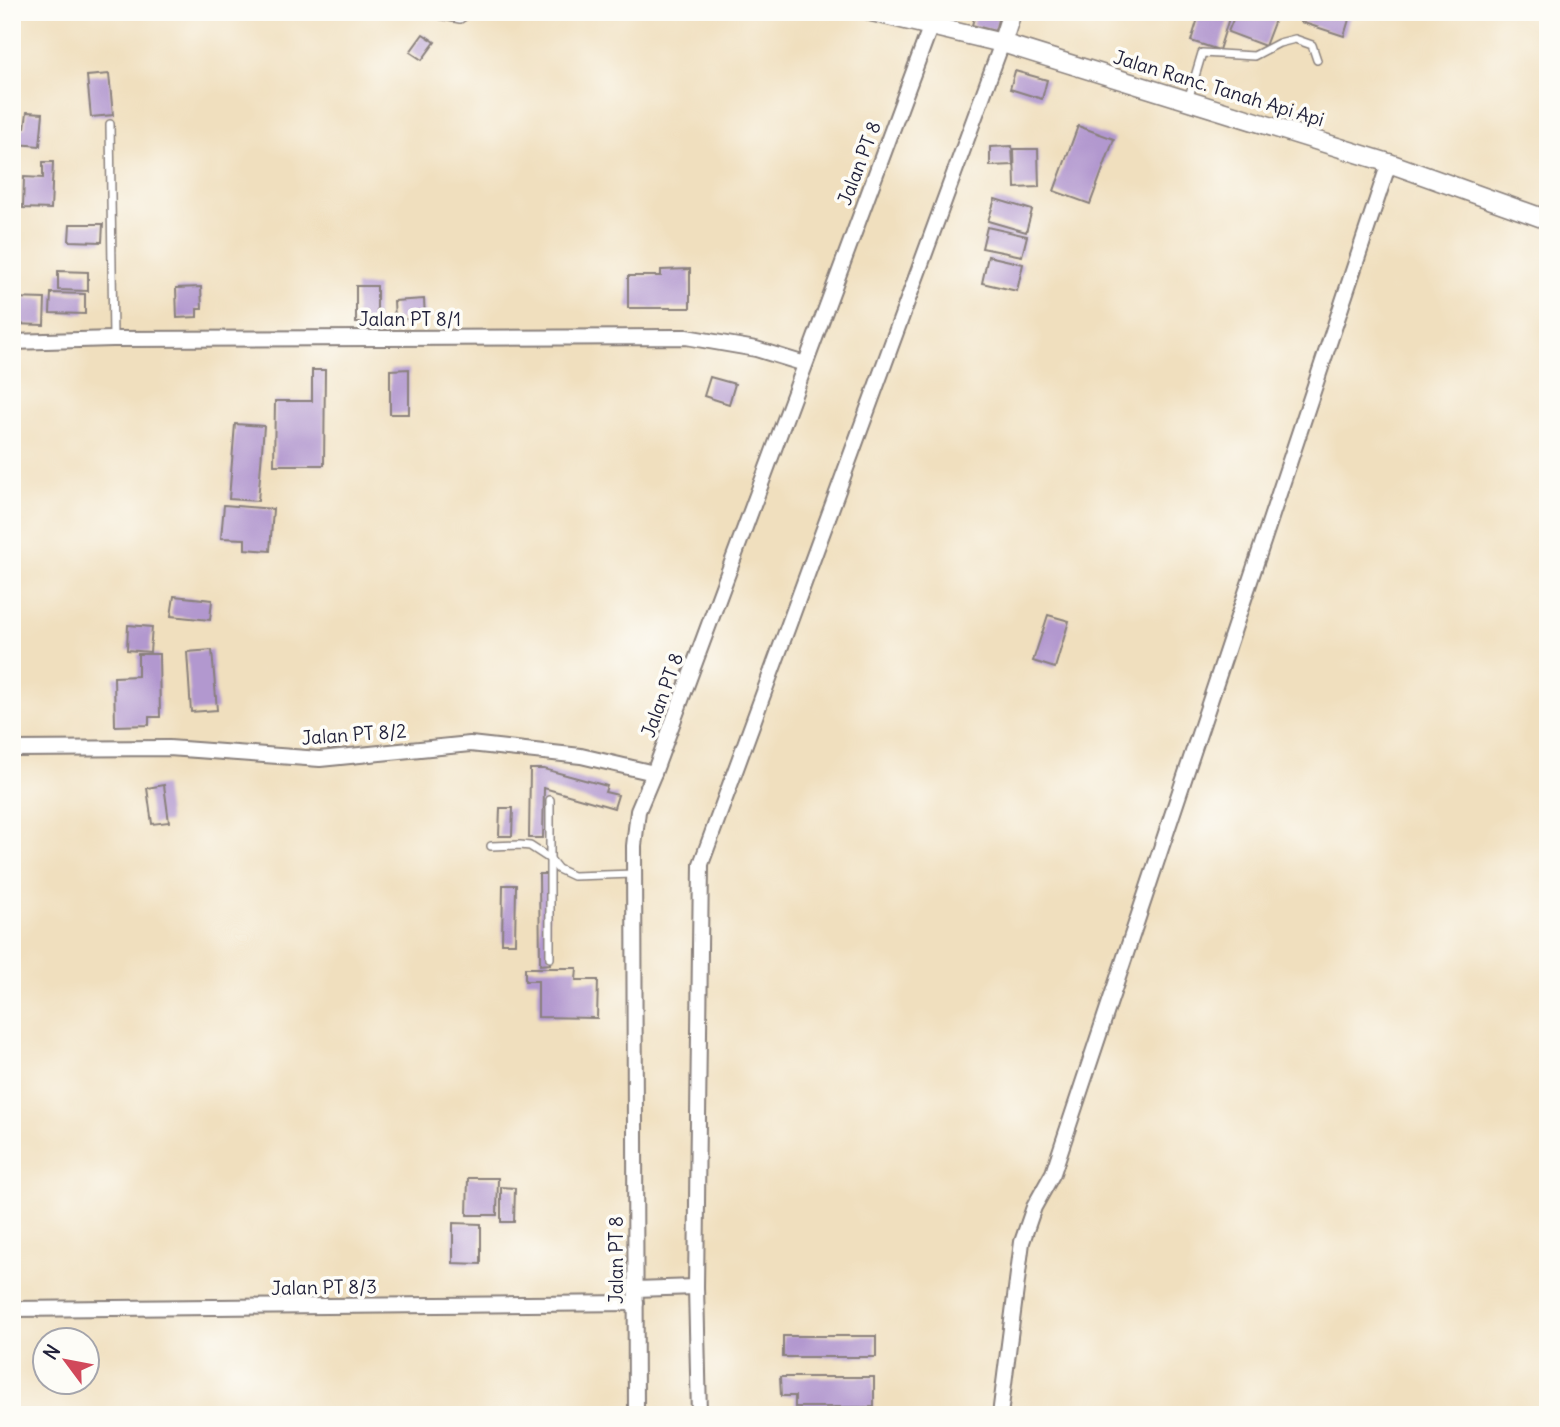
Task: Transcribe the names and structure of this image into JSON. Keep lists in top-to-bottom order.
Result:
{
  "streets": {
    "street": [
      "Jalan Ranc. Tanah Api Api",
      "Jalan PT 8",
      "Jalan PT 8/1",
      "Jalan PT 8/2",
      "Jalan PT 8/3"
    ]
  },
  "crossings": [
    ["Jalan Ranc. Tanah Api Api", "Jalan PT 8"],
    ["Jalan PT 8", "Jalan PT 8/1"],
    ["Jalan PT 8", "Jalan PT 8/2"],
    ["Jalan PT 8", "Jalan PT 8/3"]
  ],
  "north": "top left"
}
